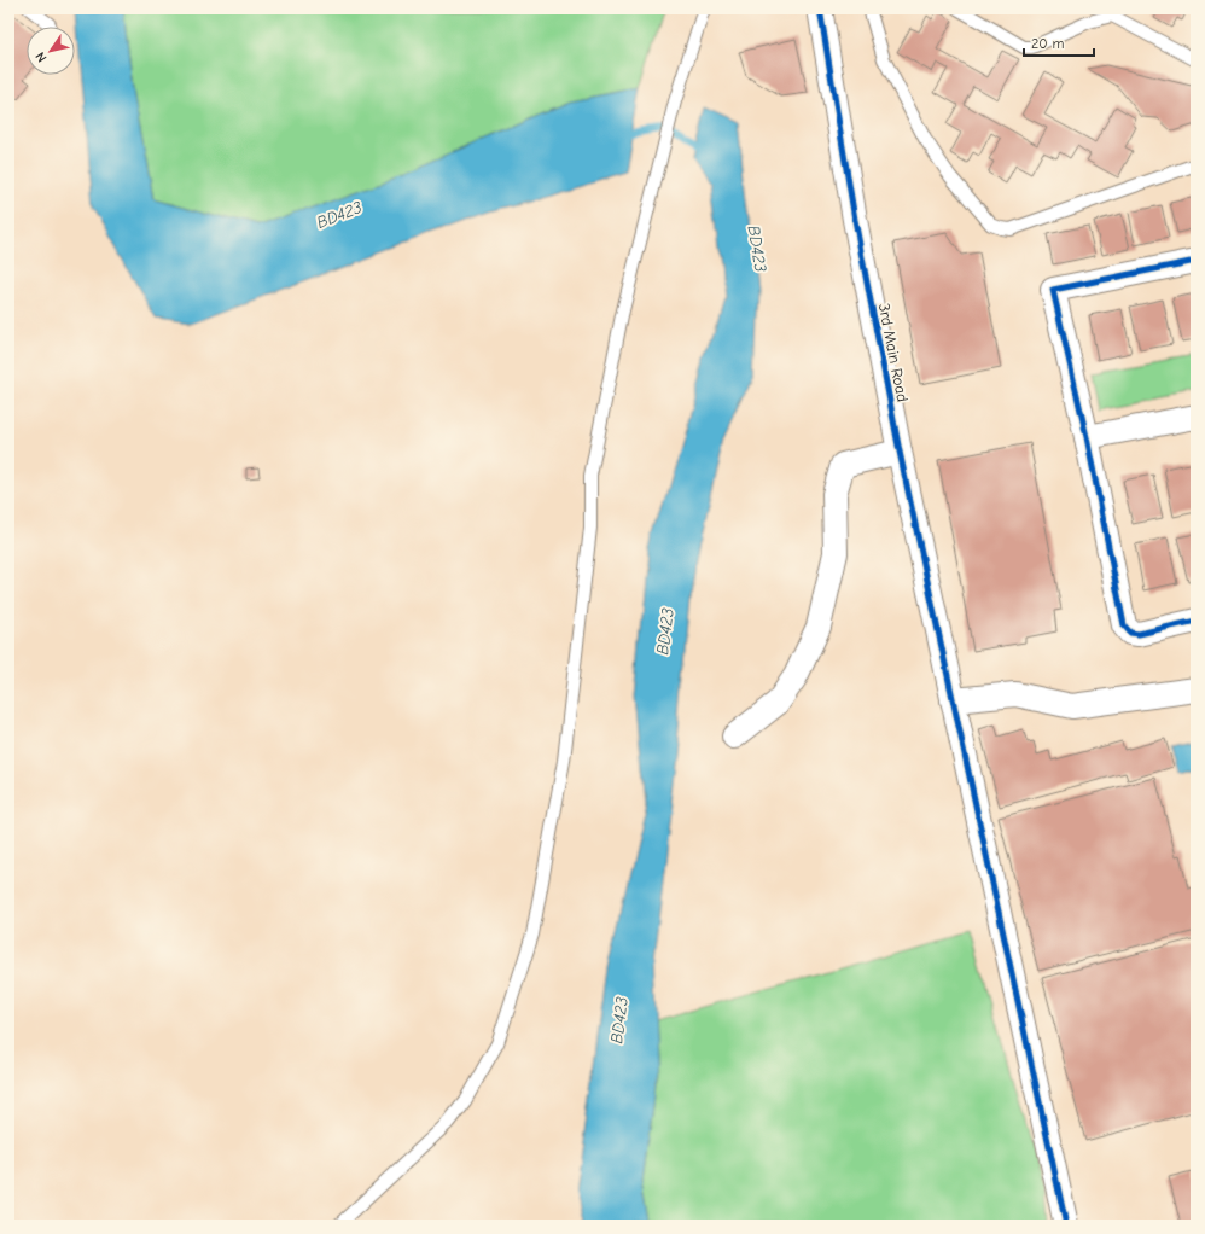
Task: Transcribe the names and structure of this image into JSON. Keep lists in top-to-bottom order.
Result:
{
  "streets": {
    "street": ["3rd Main Road"]
  },
  "water": ["BD423"],
  "scale_bar": "20 m",
  "north": "bottom left"
}
